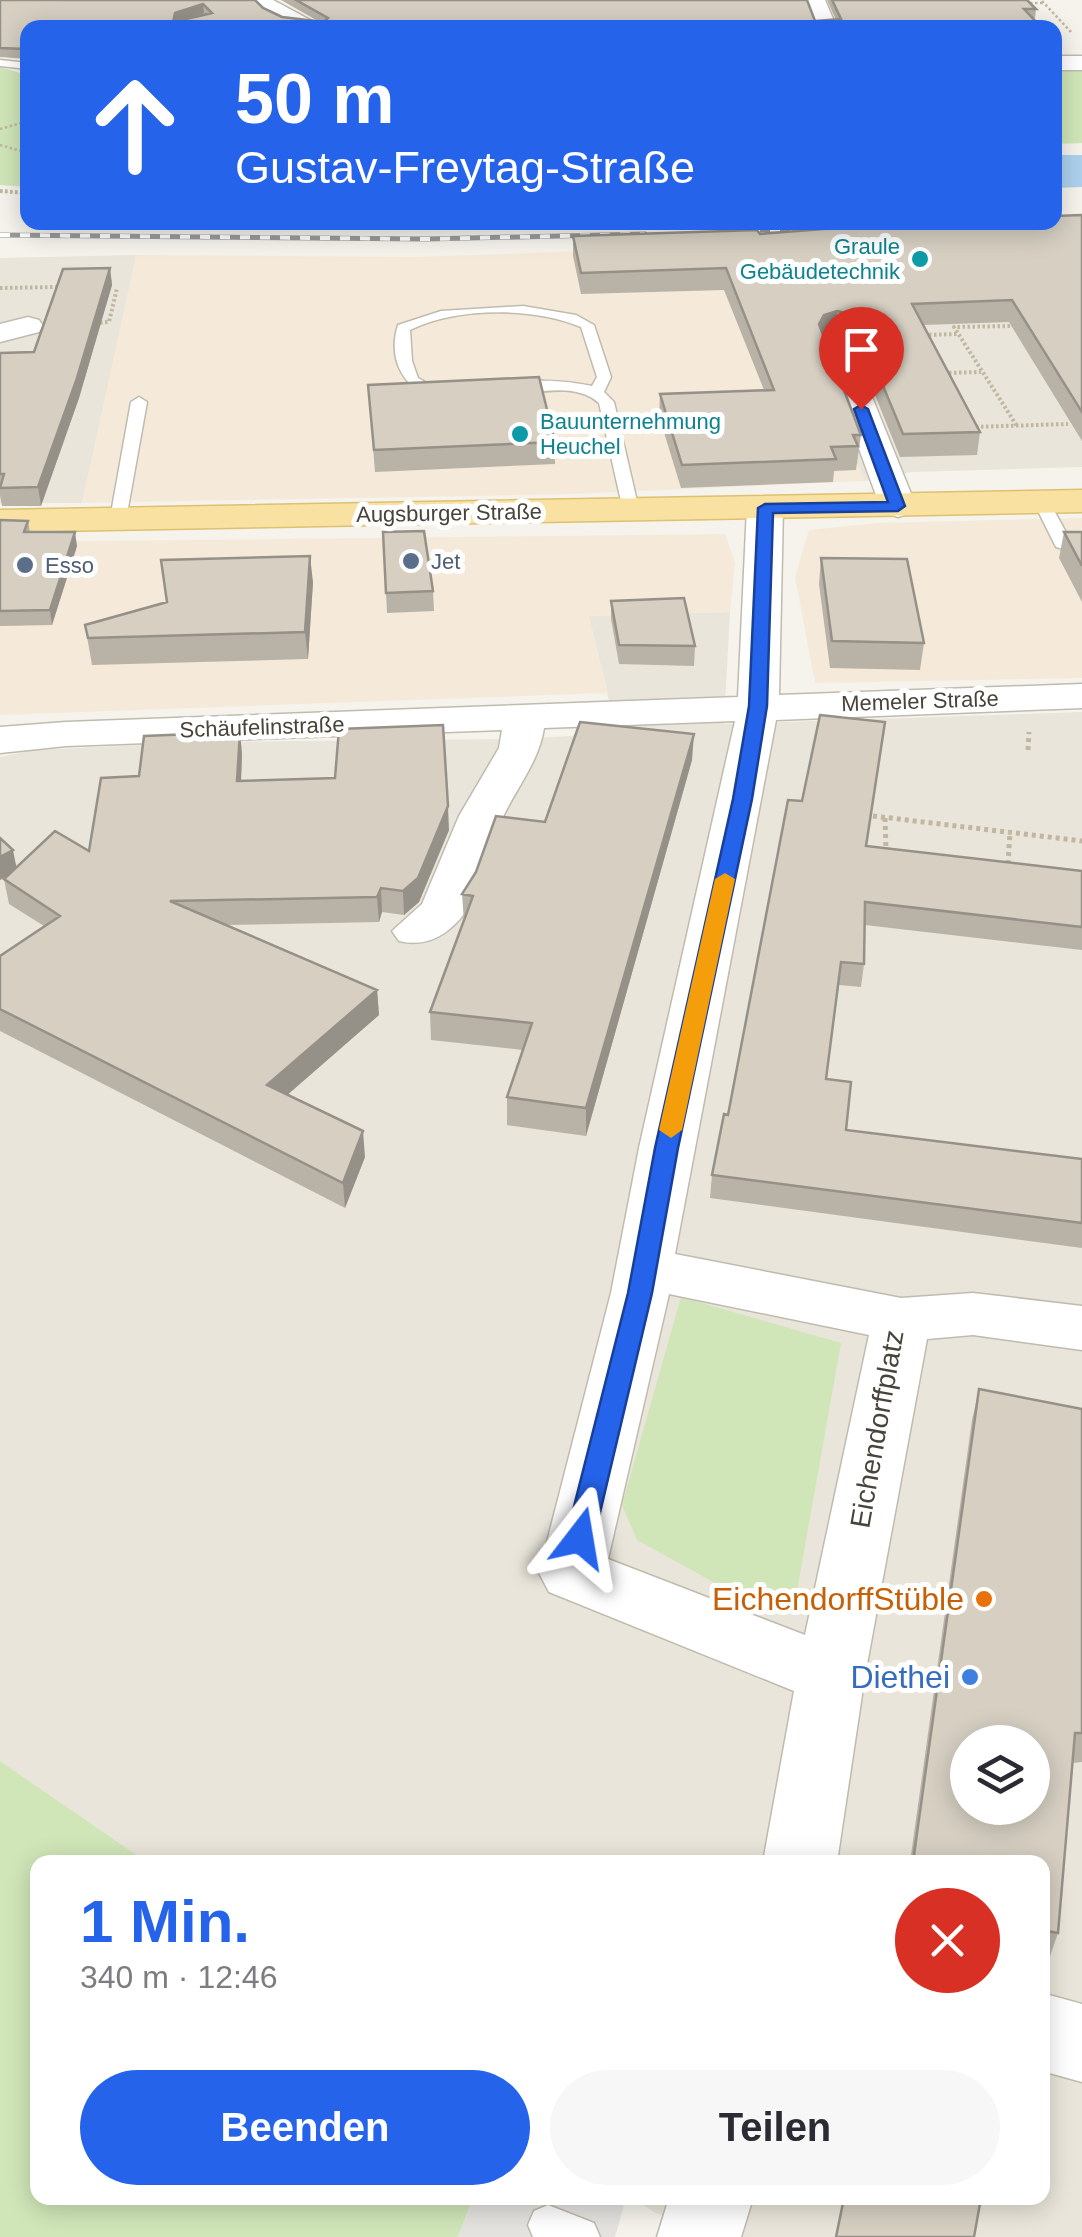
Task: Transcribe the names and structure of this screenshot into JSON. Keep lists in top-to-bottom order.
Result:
{
  "streets": {
    "main road": ["Augsburger Straße"],
    "street": ["Memeler Straße", "Schäufelinstraße", "Eichendorffplatz"]
  },
  "crossings": [
    ["Memeler Straße", "Schäufelinstraße"]
  ],
  "places": [
    "Graule Gebäudetechnik",
    "Bauunternehmung Heuchel",
    "Jet",
    "Esso",
    "EichendorffStüble",
    "Diethei"
  ],
  "page": {
    "turn": ["50 m", "Gustav-Freytag-Straße"],
    "heading": ["1 Min.", "340 m · 12:46"],
    "buttons": ["Beenden", "Teilen"]
  }
}
